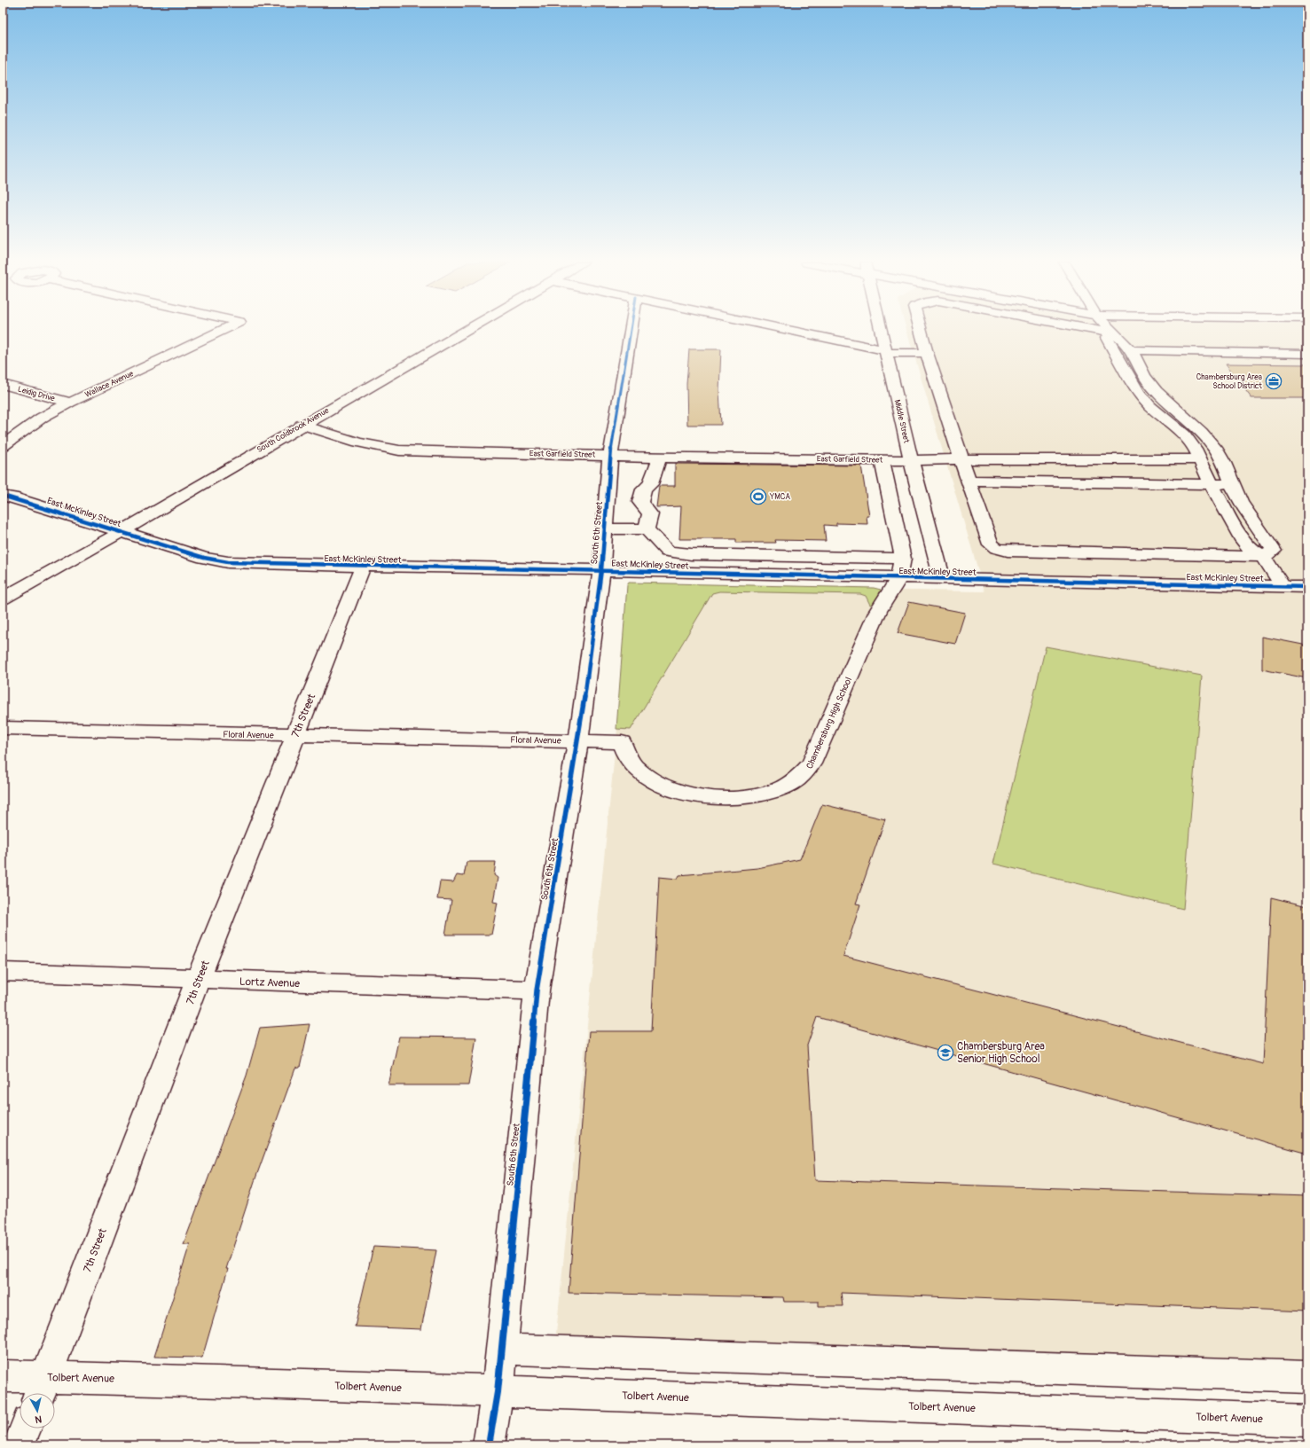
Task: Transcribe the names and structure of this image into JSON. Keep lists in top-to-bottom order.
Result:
{
  "streets": {
    "street": [
      "Wallace Avenue",
      "Leidig Drive",
      "Middle Street",
      "South Coldbrook Avenue",
      "East Garfield Street",
      "East McKinley Street",
      "South 6th Street",
      "7th Street",
      "Chambersburg High School",
      "Floral Avenue",
      "Lortz Avenue",
      "Tolbert Avenue"
    ]
  },
  "crossings": [
    ["Wallace Avenue", "Leidig Drive"],
    ["Middle Street", "East Garfield Street"],
    ["Middle Street", "East McKinley Street"],
    ["South Coldbrook Avenue", "East Garfield Street"],
    ["South Coldbrook Avenue", "East McKinley Street"],
    ["East Garfield Street", "South 6th Street"],
    ["East McKinley Street", "South 6th Street"],
    ["East McKinley Street", "7th Street"],
    ["East McKinley Street", "Chambersburg High School"],
    ["South 6th Street", "Floral Avenue"],
    ["South 6th Street", "Lortz Avenue"],
    ["South 6th Street", "Tolbert Avenue"],
    ["7th Street", "Floral Avenue"],
    ["7th Street", "Lortz Avenue"],
    ["7th Street", "Tolbert Avenue"],
    ["Chambersburg High School", "Floral Avenue"]
  ],
  "places": {
    "office": ["Chambersburg Area School District"],
    "sports": ["YMCA"],
    "school or university": ["Chambersburg Area Senior High School"]
  },
  "north": "bottom"
}
